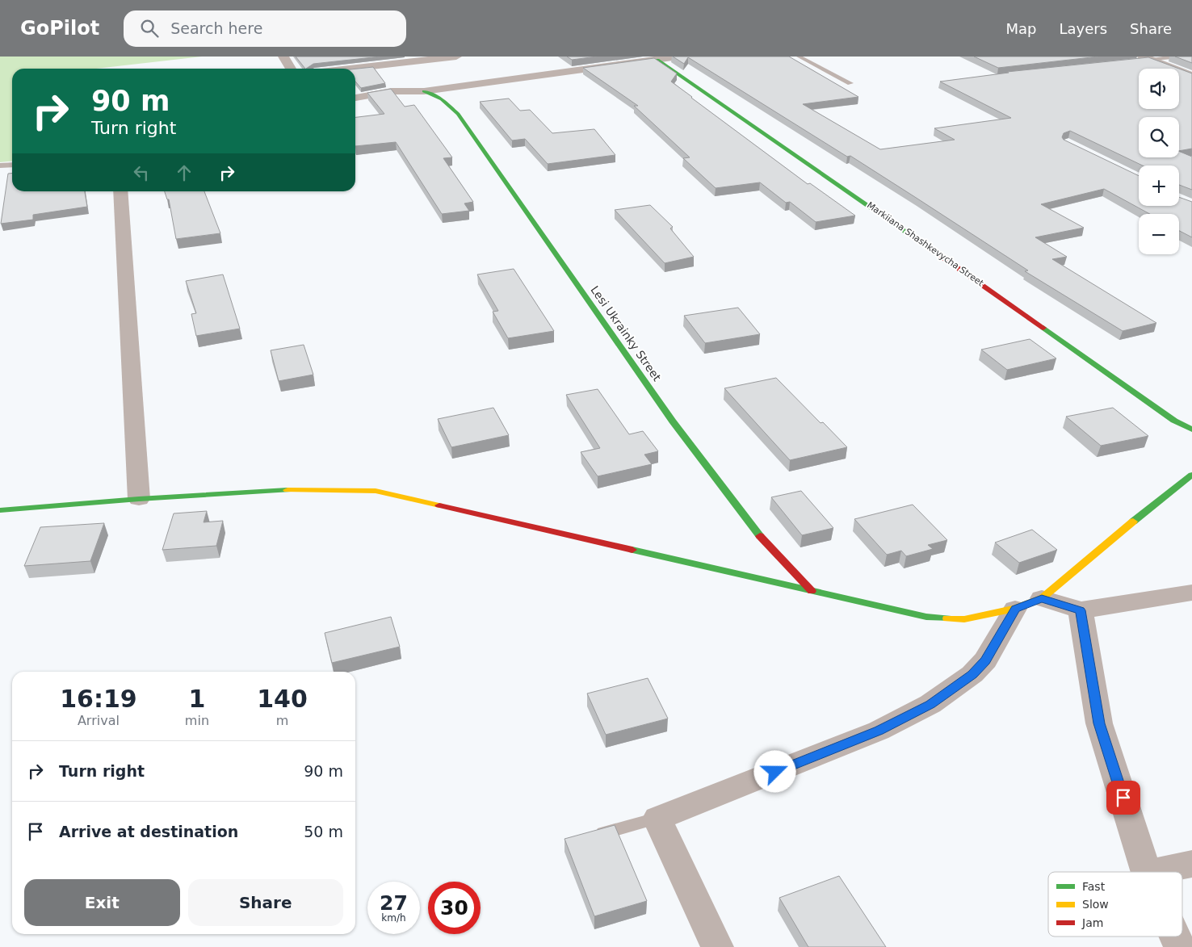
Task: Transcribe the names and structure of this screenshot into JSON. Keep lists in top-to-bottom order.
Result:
{
  "streets": {
    "street": ["Markiiana Shashkevycha Street", "Lesi Ukrainky Street"]
  },
  "legend": ["Fast", "Slow", "Jam"],
  "page": {
    "header": "GoPilot",
    "search": "Search here",
    "nav": ["Map", "Layers", "Share"],
    "map_buttons": ["+", "−"],
    "turn": ["90 m", "Turn right"],
    "eta": [
      "16:19",
      "Arrival",
      "1",
      "min",
      "140",
      "m"
    ],
    "list": [
      {
        "name": "Turn right",
        "value": "90 m"
      },
      {
        "name": "Arrive at destination",
        "value": "50 m"
      }
    ],
    "buttons": ["Exit", "Share"],
    "speed": "27 km/h",
    "limit": "30"
  }
}
